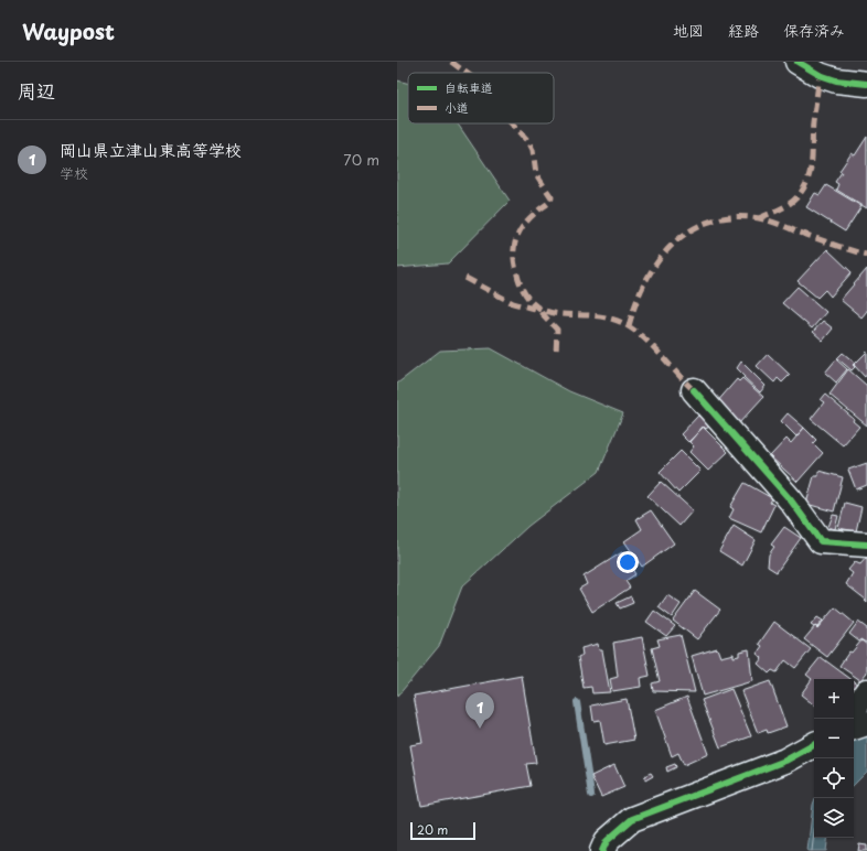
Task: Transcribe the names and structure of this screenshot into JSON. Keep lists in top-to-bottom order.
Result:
{
  "legend": ["自転車道", "小道"],
  "scale_bar": "20 m",
  "page": {
    "header": "Waypost",
    "nav": ["地図", "経路", "保存済み"],
    "heading": "周辺",
    "list": [
      {
        "mark": "1",
        "name": "岡山県立津山東高等学校",
        "note": "学校",
        "value": "70 m"
      }
    ],
    "map_buttons": ["+", "−"],
    "pins": "1",
    "scale": "20 m"
  }
}
